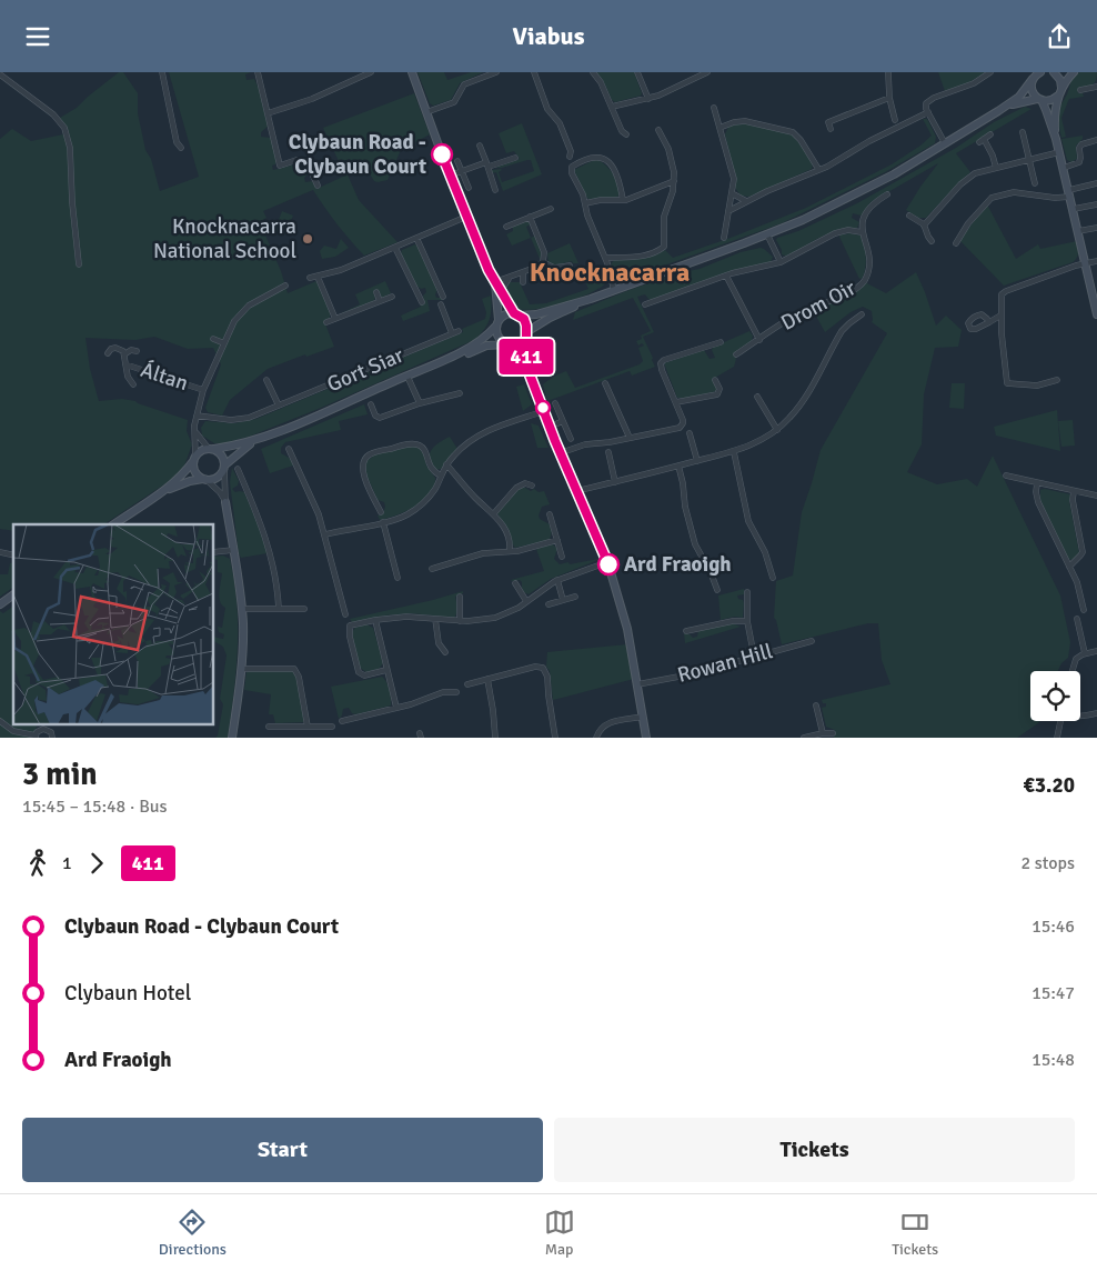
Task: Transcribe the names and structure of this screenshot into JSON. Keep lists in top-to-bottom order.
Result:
{
  "streets": {
    "street": [
      "Drom Oir",
      "Gort Siar",
      "Áltan",
      "Rowan Hill"
    ]
  },
  "districts": ["Knocknacarra"],
  "places": ["Clybaun Road - Clybaun Court", "Knocknacarra National School", "Ard Fraoigh"],
  "lines": ["bus line 411"],
  "page": {
    "header": "Viabus",
    "on_map": "411",
    "heading": ["3 min", "15:45 – 15:48 · Bus", "€3.20"],
    "legs": ["1", "411", "2 stops"],
    "list": [
      {
        "name": "Clybaun Road - Clybaun Court",
        "value": "15:46"
      },
      {
        "name": "Clybaun Hotel",
        "value": "15:47"
      },
      {
        "name": "Ard Fraoigh",
        "value": "15:48"
      }
    ],
    "buttons": ["Start", "Tickets"],
    "tabs": ["Directions", "Map", "Tickets"]
  }
}
